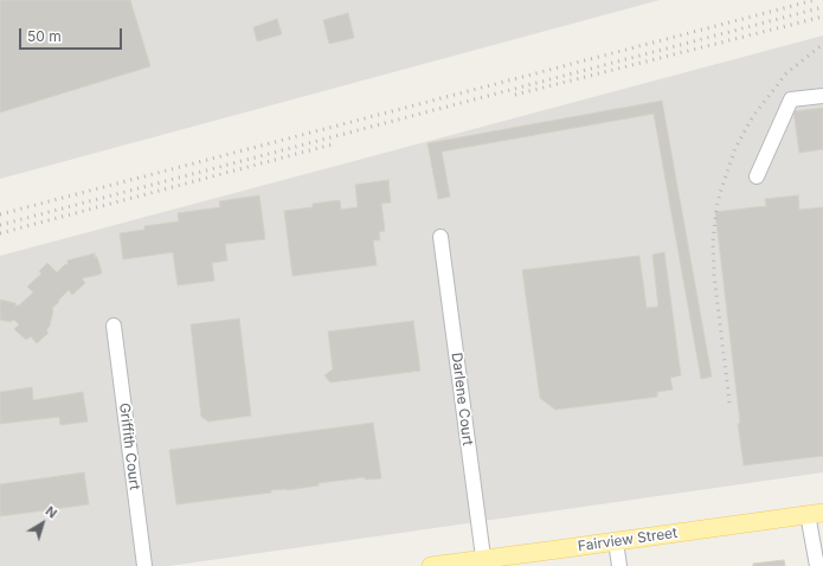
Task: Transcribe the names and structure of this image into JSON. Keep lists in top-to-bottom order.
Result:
{
  "streets": {
    "main road": ["Fairview Street"],
    "street": ["Darlene Court", "Griffith Court"]
  },
  "crossings": [
    ["Darlene Court", "Fairview Street"]
  ],
  "scale_bar": "50 m",
  "north": "top right"
}
